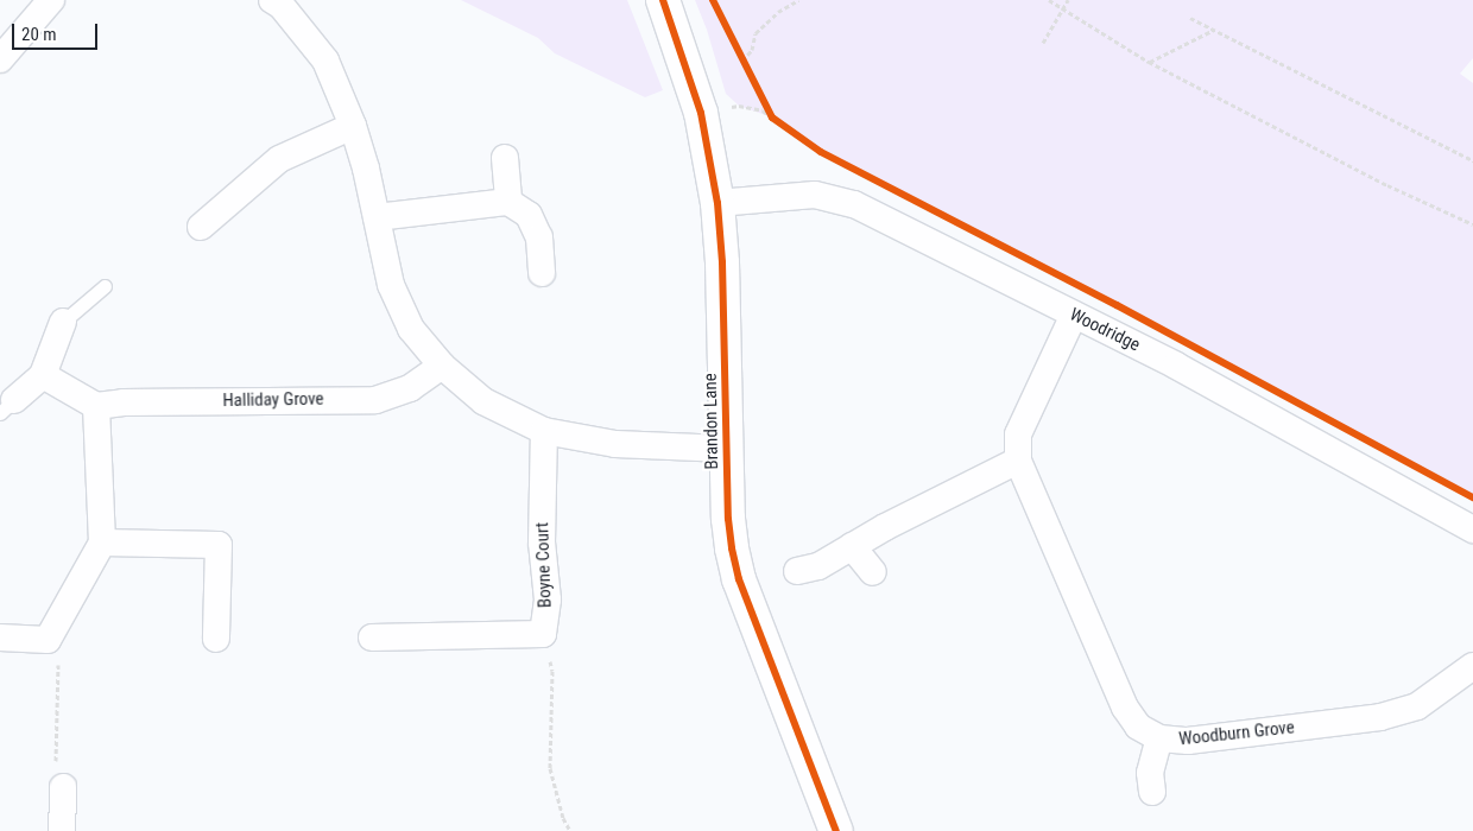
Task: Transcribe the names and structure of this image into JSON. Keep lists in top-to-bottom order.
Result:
{
  "streets": {
    "street": [
      "Woodridge",
      "Halliday Grove",
      "Brandon Lane",
      "Boyne Court",
      "Woodburn Grove"
    ]
  },
  "crossings": [
    ["Woodridge", "Brandon Lane"],
    ["Woodridge", "Woodburn Grove"]
  ],
  "scale_bar": "20 m"
}
